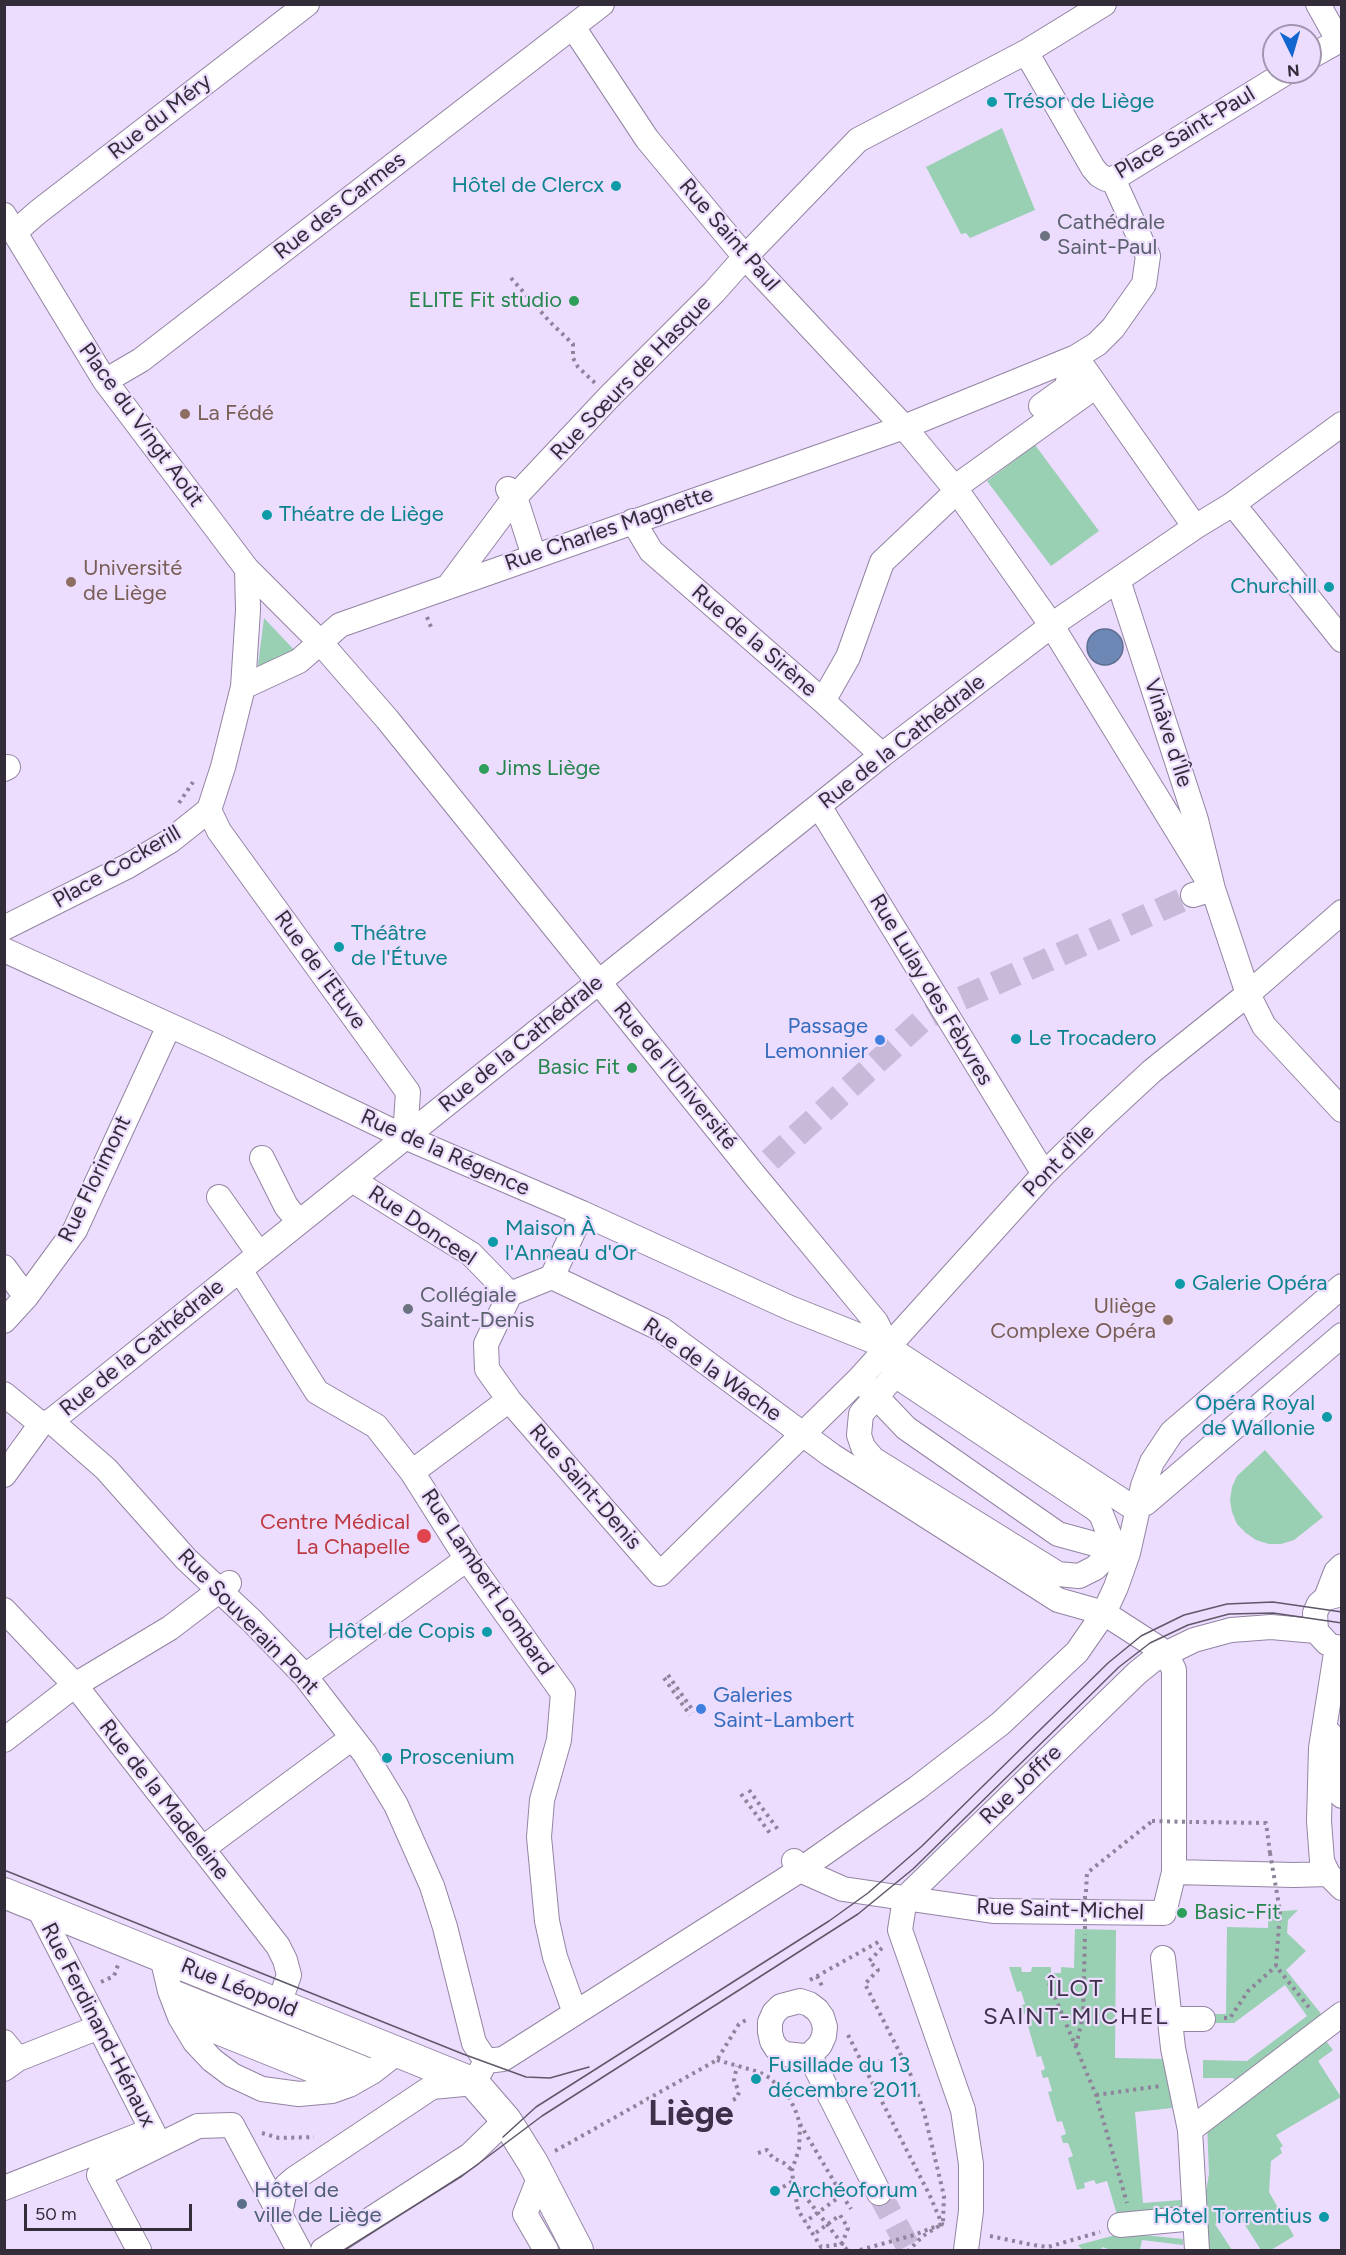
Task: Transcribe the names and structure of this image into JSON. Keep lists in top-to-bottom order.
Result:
{
  "streets": {
    "main road": ["Rue Léopold"],
    "street": [
      "Rue du Méry",
      "Place Saint-Paul",
      "Rue des Carmes",
      "Rue Saint Paul",
      "Rue Sœurs de Hasque",
      "Place du Vingt Août",
      "Rue Charles Magnette",
      "Rue de la Sirène",
      "Vinâve d'Île",
      "Rue de la Cathédrale",
      "Place Cockerill",
      "Rue de l'Etuve",
      "Rue Lulay des Fèbvres",
      "Rue de l'Université",
      "Rue de la Régence",
      "Pont d'Île",
      "Rue Florimont",
      "Rue Donceel",
      "Rue de la Wache",
      "Rue Saint-Denis",
      "Rue Lambert Lombard",
      "Rue Souverain Pont",
      "Rue Joffre",
      "Rue de la Madeleine",
      "Rue Saint-Michel",
      "Rue Ferdinand-Hénaux"
    ]
  },
  "crossings": [
    ["Rue du Méry", "Place du Vingt Août"],
    ["Place Saint-Paul", "Rue Sœurs de Hasque"],
    ["Place Saint-Paul", "Rue Charles Magnette"],
    ["Rue des Carmes", "Rue Saint Paul"],
    ["Rue des Carmes", "Place du Vingt Août"],
    ["Rue Saint Paul", "Rue Sœurs de Hasque"],
    ["Rue Saint Paul", "Rue Charles Magnette"],
    ["Rue Saint Paul", "Vinâve d'Île"],
    ["Rue Sœurs de Hasque", "Rue Charles Magnette"],
    ["Place du Vingt Août", "Rue Charles Magnette"],
    ["Place du Vingt Août", "Rue de l'Université"],
    ["Rue Charles Magnette", "Rue de la Sirène"],
    ["Rue Charles Magnette", "Rue de l'Université"],
    ["Rue de la Sirène", "Rue de la Cathédrale"],
    ["Vinâve d'Île", "Rue de la Cathédrale"],
    ["Vinâve d'Île", "Pont d'Île"],
    ["Rue de la Cathédrale", "Rue de l'Etuve"],
    ["Rue de la Cathédrale", "Rue Lulay des Fèbvres"],
    ["Rue de la Cathédrale", "Rue de l'Université"],
    ["Rue de la Cathédrale", "Rue de la Régence"],
    ["Rue de la Cathédrale", "Rue Donceel"],
    ["Rue de la Cathédrale", "Rue Lambert Lombard"],
    ["Rue de la Cathédrale", "Rue Souverain Pont"],
    ["Place Cockerill", "Rue de l'Etuve"],
    ["Rue de l'Etuve", "Rue de la Régence"],
    ["Rue Lulay des Fèbvres", "Pont d'Île"],
    ["Rue de l'Université", "Rue de la Régence"],
    ["Rue de l'Université", "Pont d'Île"],
    ["Rue de la Régence", "Pont d'Île"],
    ["Rue de la Régence", "Rue Florimont"],
    ["Rue Donceel", "Rue Saint-Denis"],
    ["Rue de la Wache", "Rue Saint-Denis"],
    ["Rue de la Wache", "Rue Joffre"],
    ["Rue de la Wache", "Rue Saint-Michel"],
    ["Rue Souverain Pont", "Rue Léopold"],
    ["Rue Joffre", "Rue Saint-Michel"],
    ["Rue de la Madeleine", "Rue Léopold"],
    ["Rue Léopold", "Rue Ferdinand-Hénaux"]
  ],
  "districts": ["ÎLOT SAINT-MICHEL", "Liège"],
  "places": [
    "Trésor de Liège",
    "Hôtel de Clercx",
    "Cathédrale Saint-Paul",
    "ELITE Fit studio",
    "La Fédé",
    "Théatre de Liège",
    "Université de Liège",
    "Churchill",
    "Jims Liège",
    "Théâtre de l'Étuve",
    "Le Trocadero",
    "Passage Lemonnier",
    "Basic Fit",
    "Maison À l'Anneau d'Or",
    "Galerie Opéra",
    "Collégiale Saint-Denis",
    "Uliège Complexe Opéra",
    "Opéra Royal de Wallonie",
    "Centre Médical La Chapelle",
    "Hôtel de Copis",
    "Galeries Saint-Lambert",
    "Proscenium",
    "Basic-Fit",
    "Fusillade du 13 décembre 2011",
    "Archéoforum",
    "Hôtel de ville de Liège",
    "Hôtel Torrentius"
  ],
  "scale_bar": "50 m",
  "north": "bottom"
}
